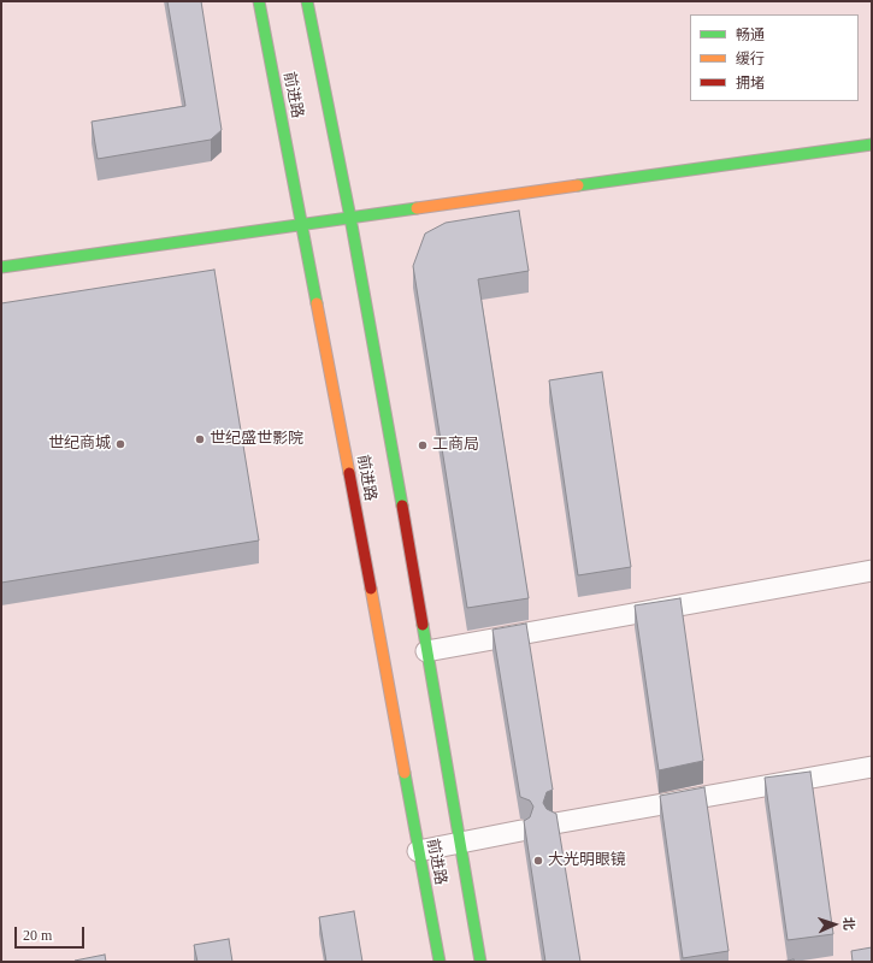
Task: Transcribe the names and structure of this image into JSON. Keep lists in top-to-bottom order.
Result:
{
  "streets": {
    "main road": ["前进路"]
  },
  "places": [
    "世纪盛世影院",
    "世纪商城",
    "工商局",
    "大光明眼镜"
  ],
  "legend": ["畅通", "缓行", "拥堵"],
  "scale_bar": "20 m",
  "north": "right"
}
